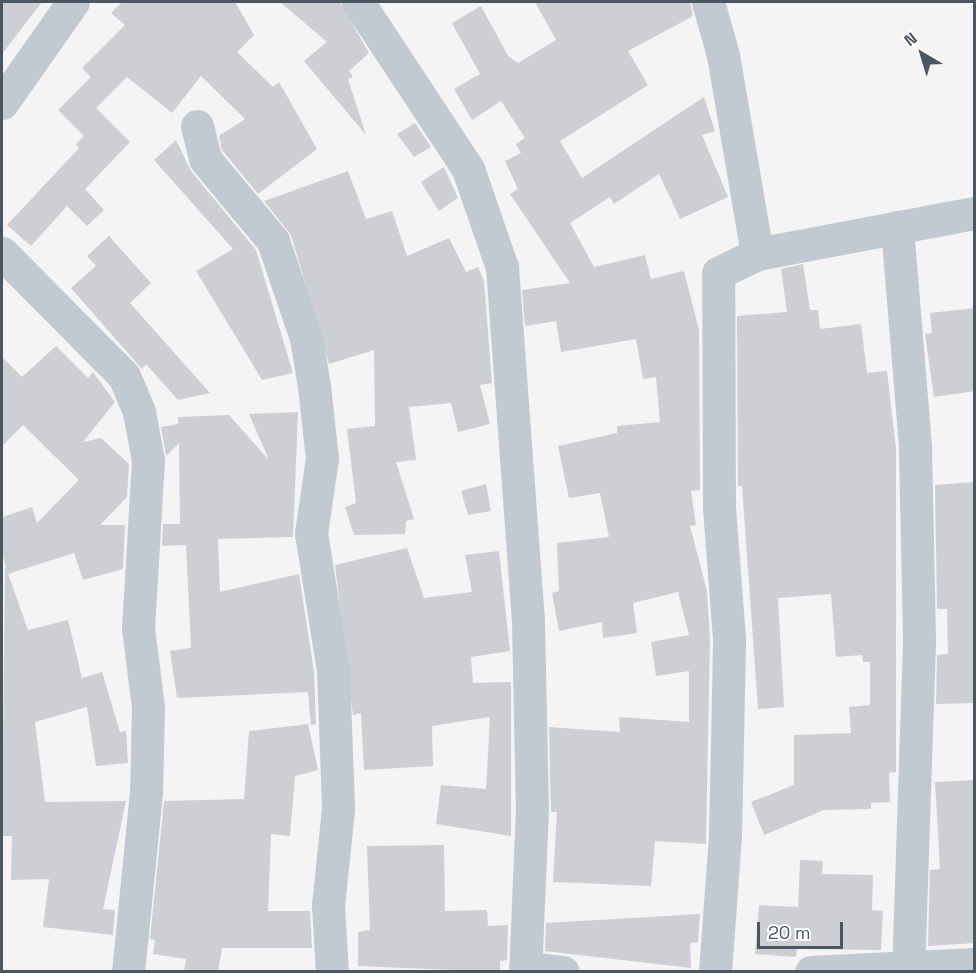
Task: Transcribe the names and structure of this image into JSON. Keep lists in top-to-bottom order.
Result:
{
  "scale_bar": "20 m",
  "north": "top left"
}
